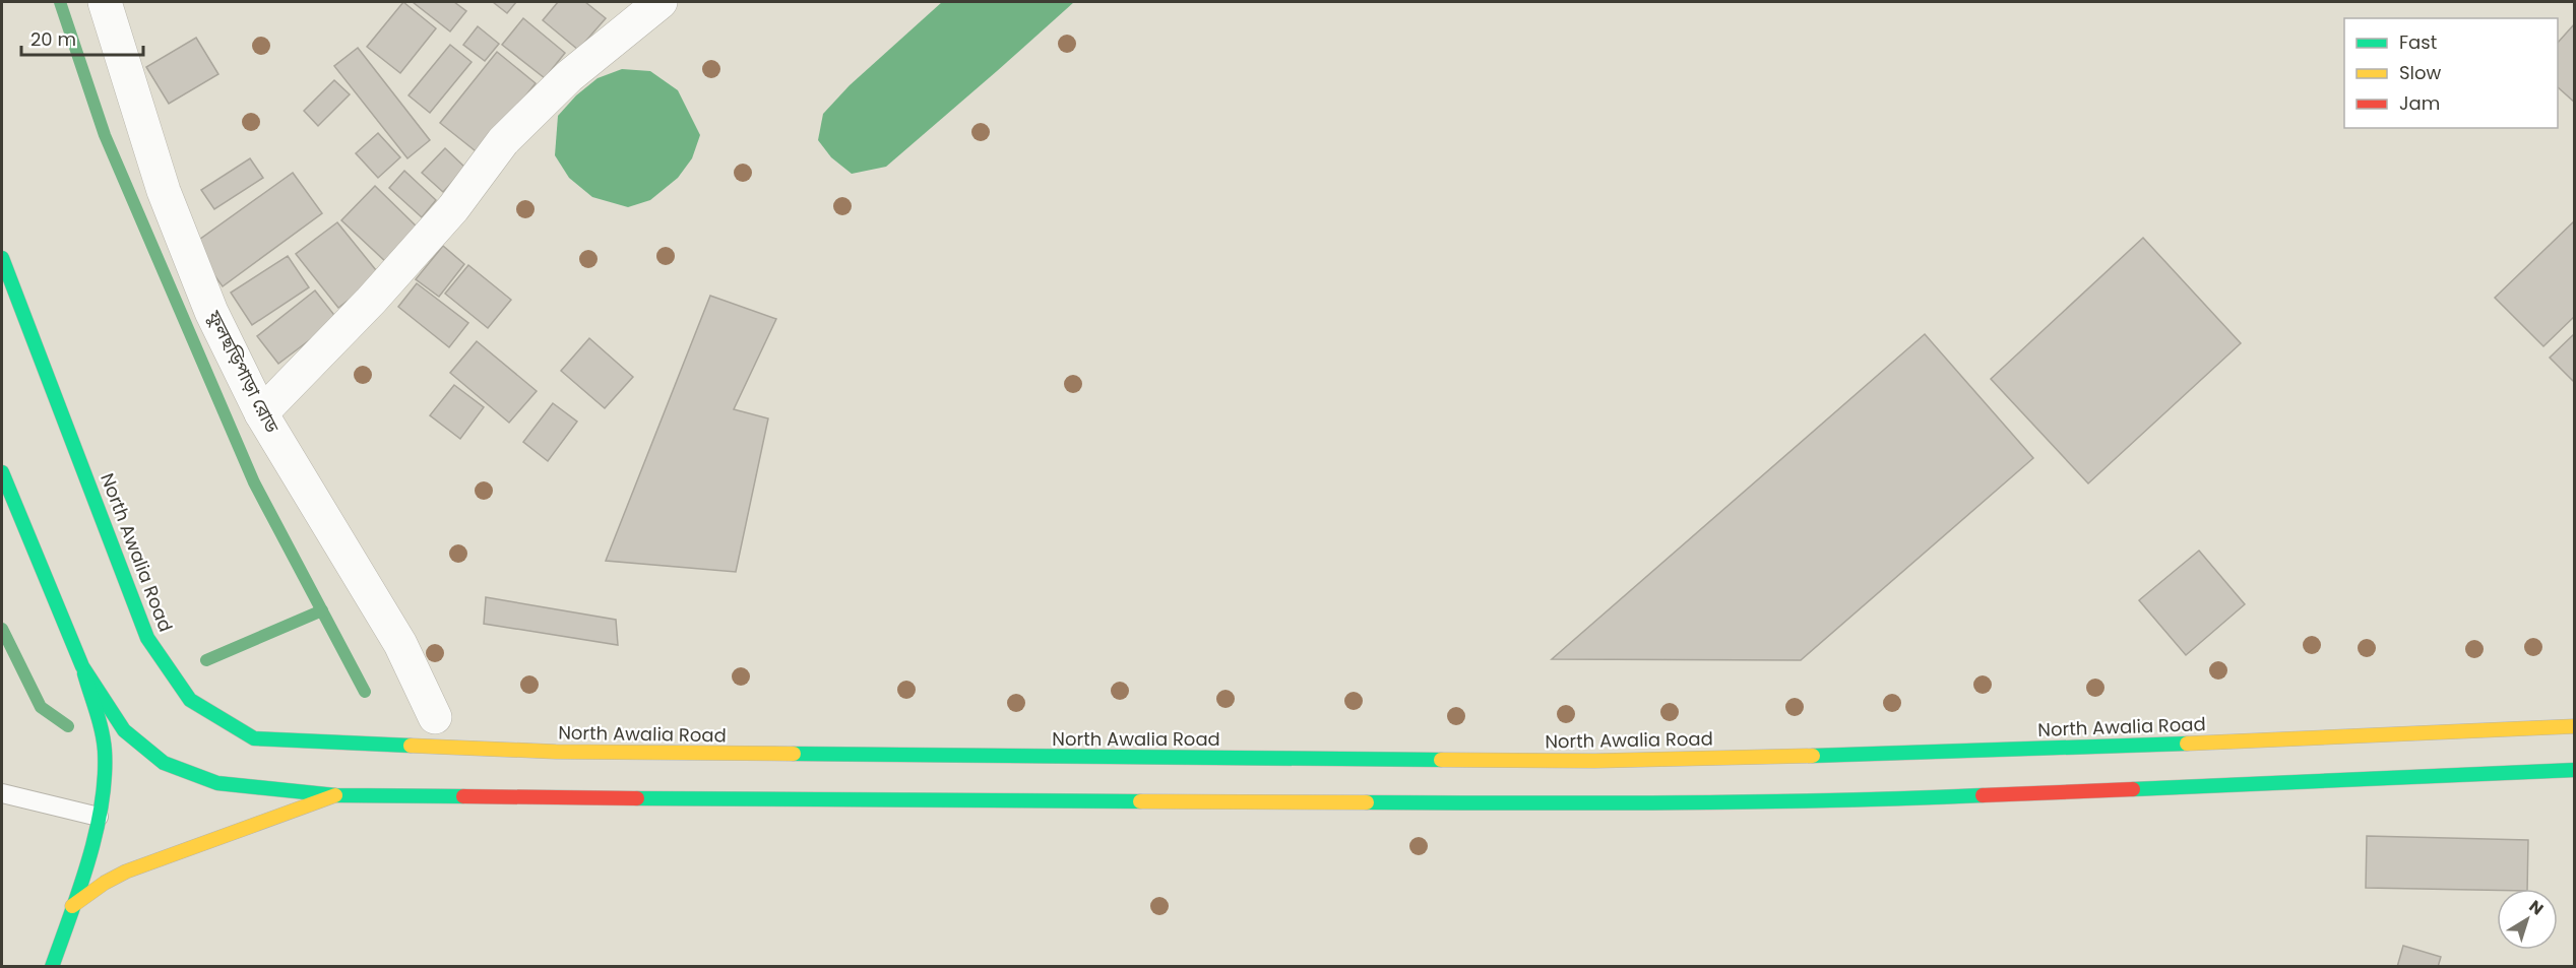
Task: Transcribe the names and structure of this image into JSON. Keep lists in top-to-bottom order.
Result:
{
  "streets": {
    "main road": ["North Awalia Road"],
    "street": ["ফুলছড়িপাড়া রোড"]
  },
  "legend": ["Fast", "Slow", "Jam"],
  "scale_bar": "20 m",
  "north": "top right"
}
